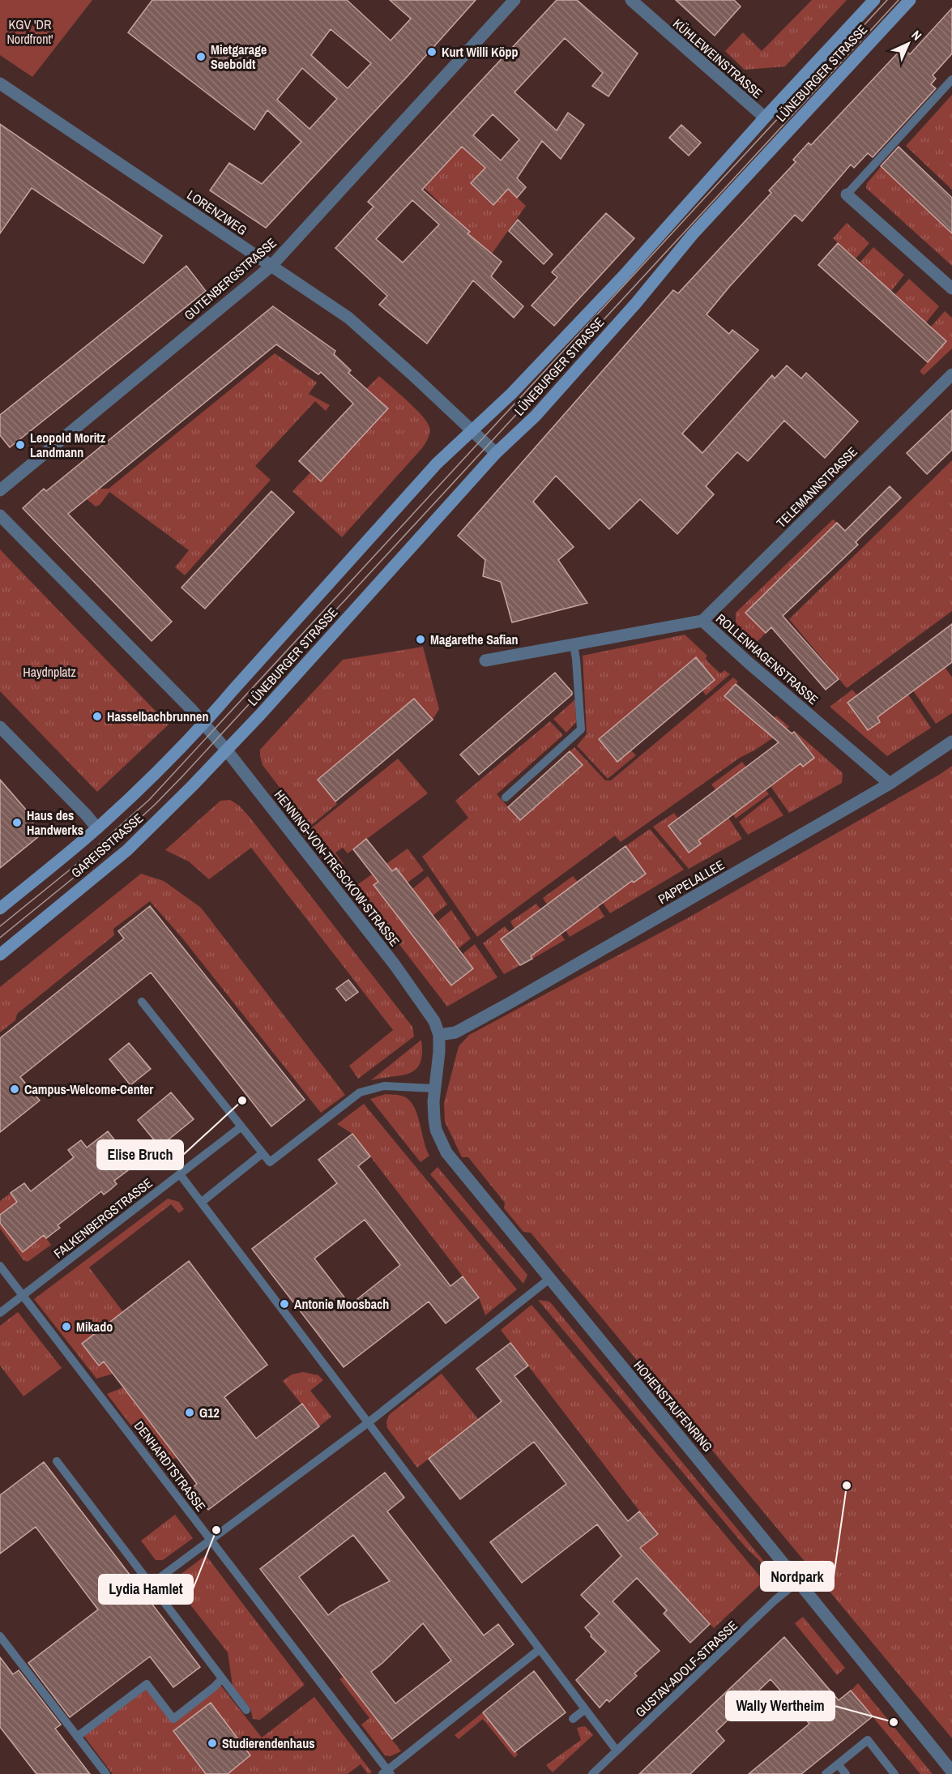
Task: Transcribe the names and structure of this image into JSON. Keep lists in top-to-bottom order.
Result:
{
  "streets": {
    "main road": ["LÜNEBURGER STRASSE", "GAREISSTRASSE"],
    "street": [
      "KÜHLEWEINSTRASSE",
      "LORENZWEG",
      "GUTENBERGSTRASSE",
      "TELEMANNSTRASSE",
      "ROLLENHAGENSTRASSE",
      "HENNING-VON-TRESCKOW-STRASSE",
      "PAPPELALLEE",
      "HOHENSTAUFENRING"
    ],
    "lane": ["FALKENBERGSTRASSE", "DENHARDTSTRASSE", "GUSTAV-ADOLF-STRASSE"]
  },
  "crossings": [
    ["KÜHLEWEINSTRASSE", "LÜNEBURGER STRASSE"],
    ["LÜNEBURGER STRASSE", "LORENZWEG"],
    ["LÜNEBURGER STRASSE", "GAREISSTRASSE"],
    ["LÜNEBURGER STRASSE", "HENNING-VON-TRESCKOW-STRASSE"],
    ["LORENZWEG", "GUTENBERGSTRASSE"],
    ["TELEMANNSTRASSE", "ROLLENHAGENSTRASSE"],
    ["ROLLENHAGENSTRASSE", "PAPPELALLEE"],
    ["GAREISSTRASSE", "HENNING-VON-TRESCKOW-STRASSE"],
    ["HENNING-VON-TRESCKOW-STRASSE", "PAPPELALLEE"],
    ["HENNING-VON-TRESCKOW-STRASSE", "HOHENSTAUFENRING"],
    ["PAPPELALLEE", "HOHENSTAUFENRING"],
    ["FALKENBERGSTRASSE", "DENHARDTSTRASSE"],
    ["HOHENSTAUFENRING", "GUSTAV-ADOLF-STRASSE"]
  ],
  "parks": ["KGV 'DR Nordfront'", "Haydnplatz"],
  "places": [
    "Kurt Willi Köpp",
    "Mietgarage Seeboldt",
    "Leopold Moritz Landmann",
    "Magarethe Safian",
    "Hasselbachbrunnen",
    "Haus des Handwerks",
    "Campus-Welcome-Center",
    "Elise Bruch",
    "Antonie Moosbach",
    "Mikado",
    "G12",
    "Nordpark",
    "Lydia Hamlet",
    "Wally Wertheim",
    "Studierendenhaus"
  ],
  "north": "top right"
}
